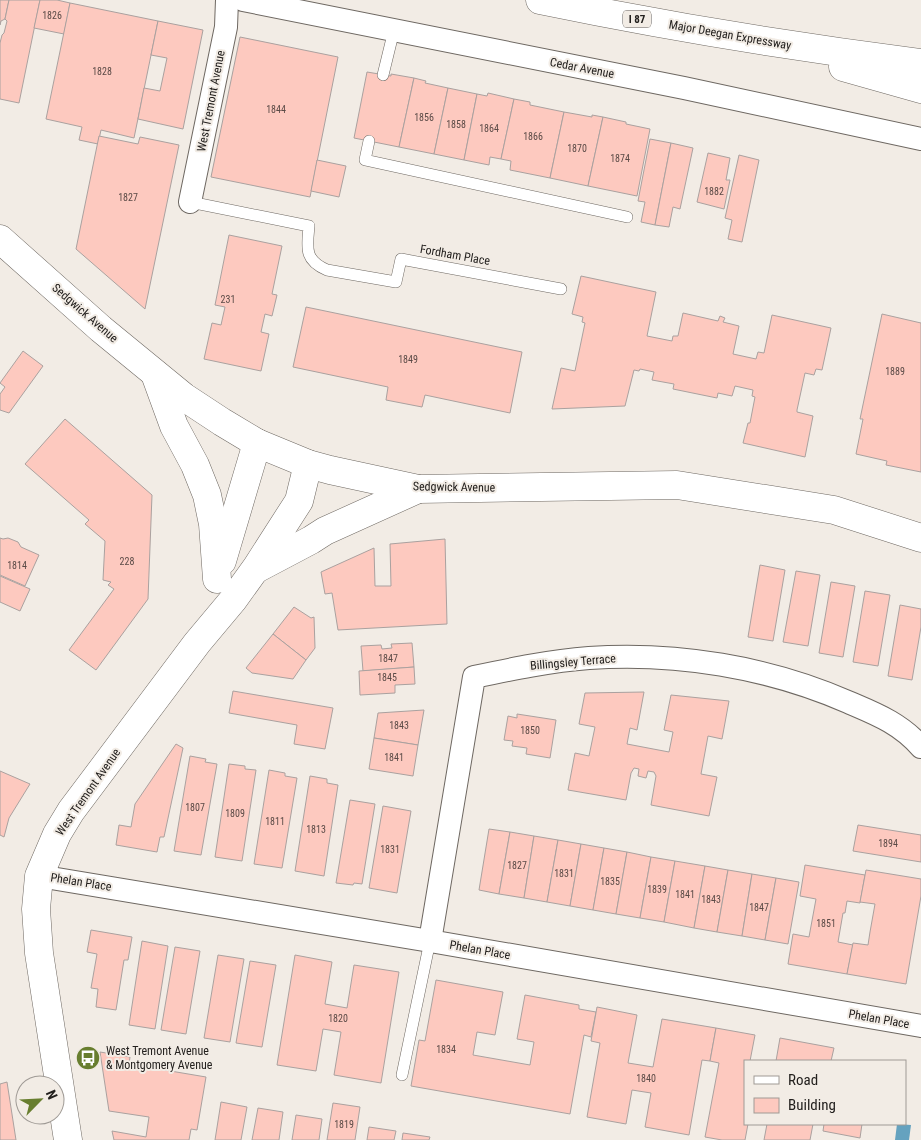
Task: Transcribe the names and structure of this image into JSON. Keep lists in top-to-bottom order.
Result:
{
  "streets": {
    "main road": [
      "I 87",
      "Major Deegan Expressway",
      "West Tremont Avenue",
      "Sedgwick Avenue"
    ],
    "street": ["Cedar Avenue", "Billingsley Terrace", "Phelan Place"],
    "lane": ["Fordham Place"]
  },
  "crossings": [
    ["West Tremont Avenue", "Fordham Place"],
    ["West Tremont Avenue", "Sedgwick Avenue"],
    ["West Tremont Avenue", "Phelan Place"],
    ["Billingsley Terrace", "Phelan Place"]
  ],
  "places": {
    "bus stop": ["West Tremont Avenue & Montgomery Avenue"]
  },
  "house_numbers": [
    "1826",
    "1828",
    "1844",
    "1856",
    "1858",
    "1864",
    "1866",
    "1870",
    "1874",
    "1882",
    "1827",
    "231",
    "1849",
    "1889",
    "228",
    "1814",
    "1847",
    "1845",
    "1843",
    "1850",
    "1841",
    "1807",
    "1809",
    "1811",
    "1813",
    "1894",
    "1831",
    "1827",
    "1831",
    "1835",
    "1839",
    "1841",
    "1843",
    "1847",
    "1851",
    "1820",
    "1834",
    "1840",
    "1819"
  ],
  "legend": ["Road", "Building"],
  "north": "top right"
}
